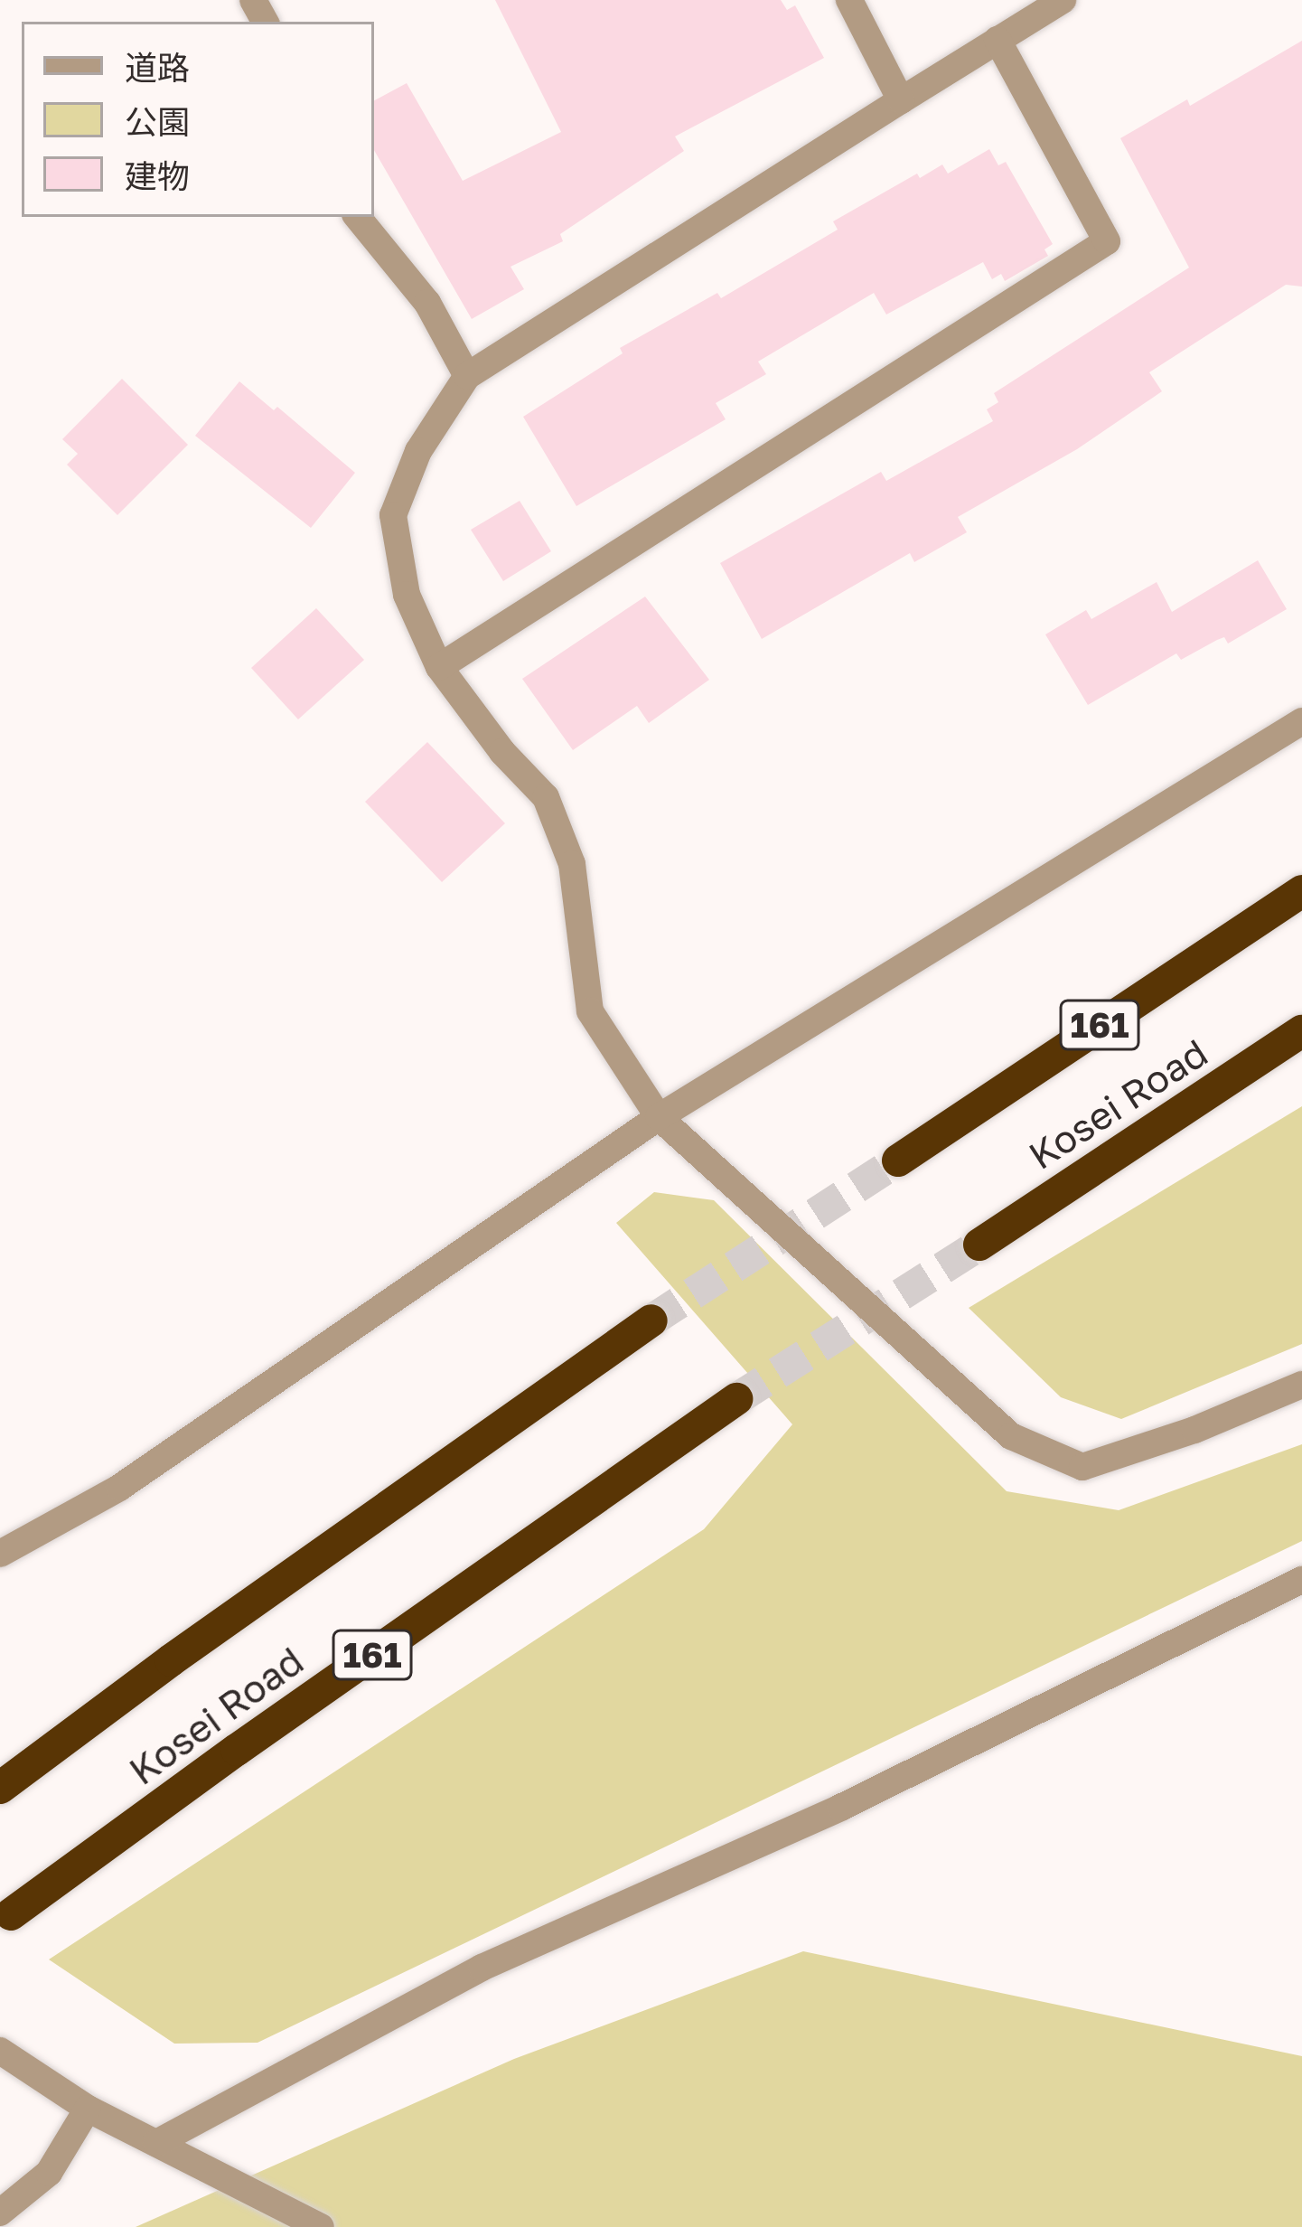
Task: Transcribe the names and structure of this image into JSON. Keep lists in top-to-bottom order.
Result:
{
  "streets": {
    "highway": ["161", "Kosei Road"]
  },
  "legend": ["道路", "公園", "建物"]
}
